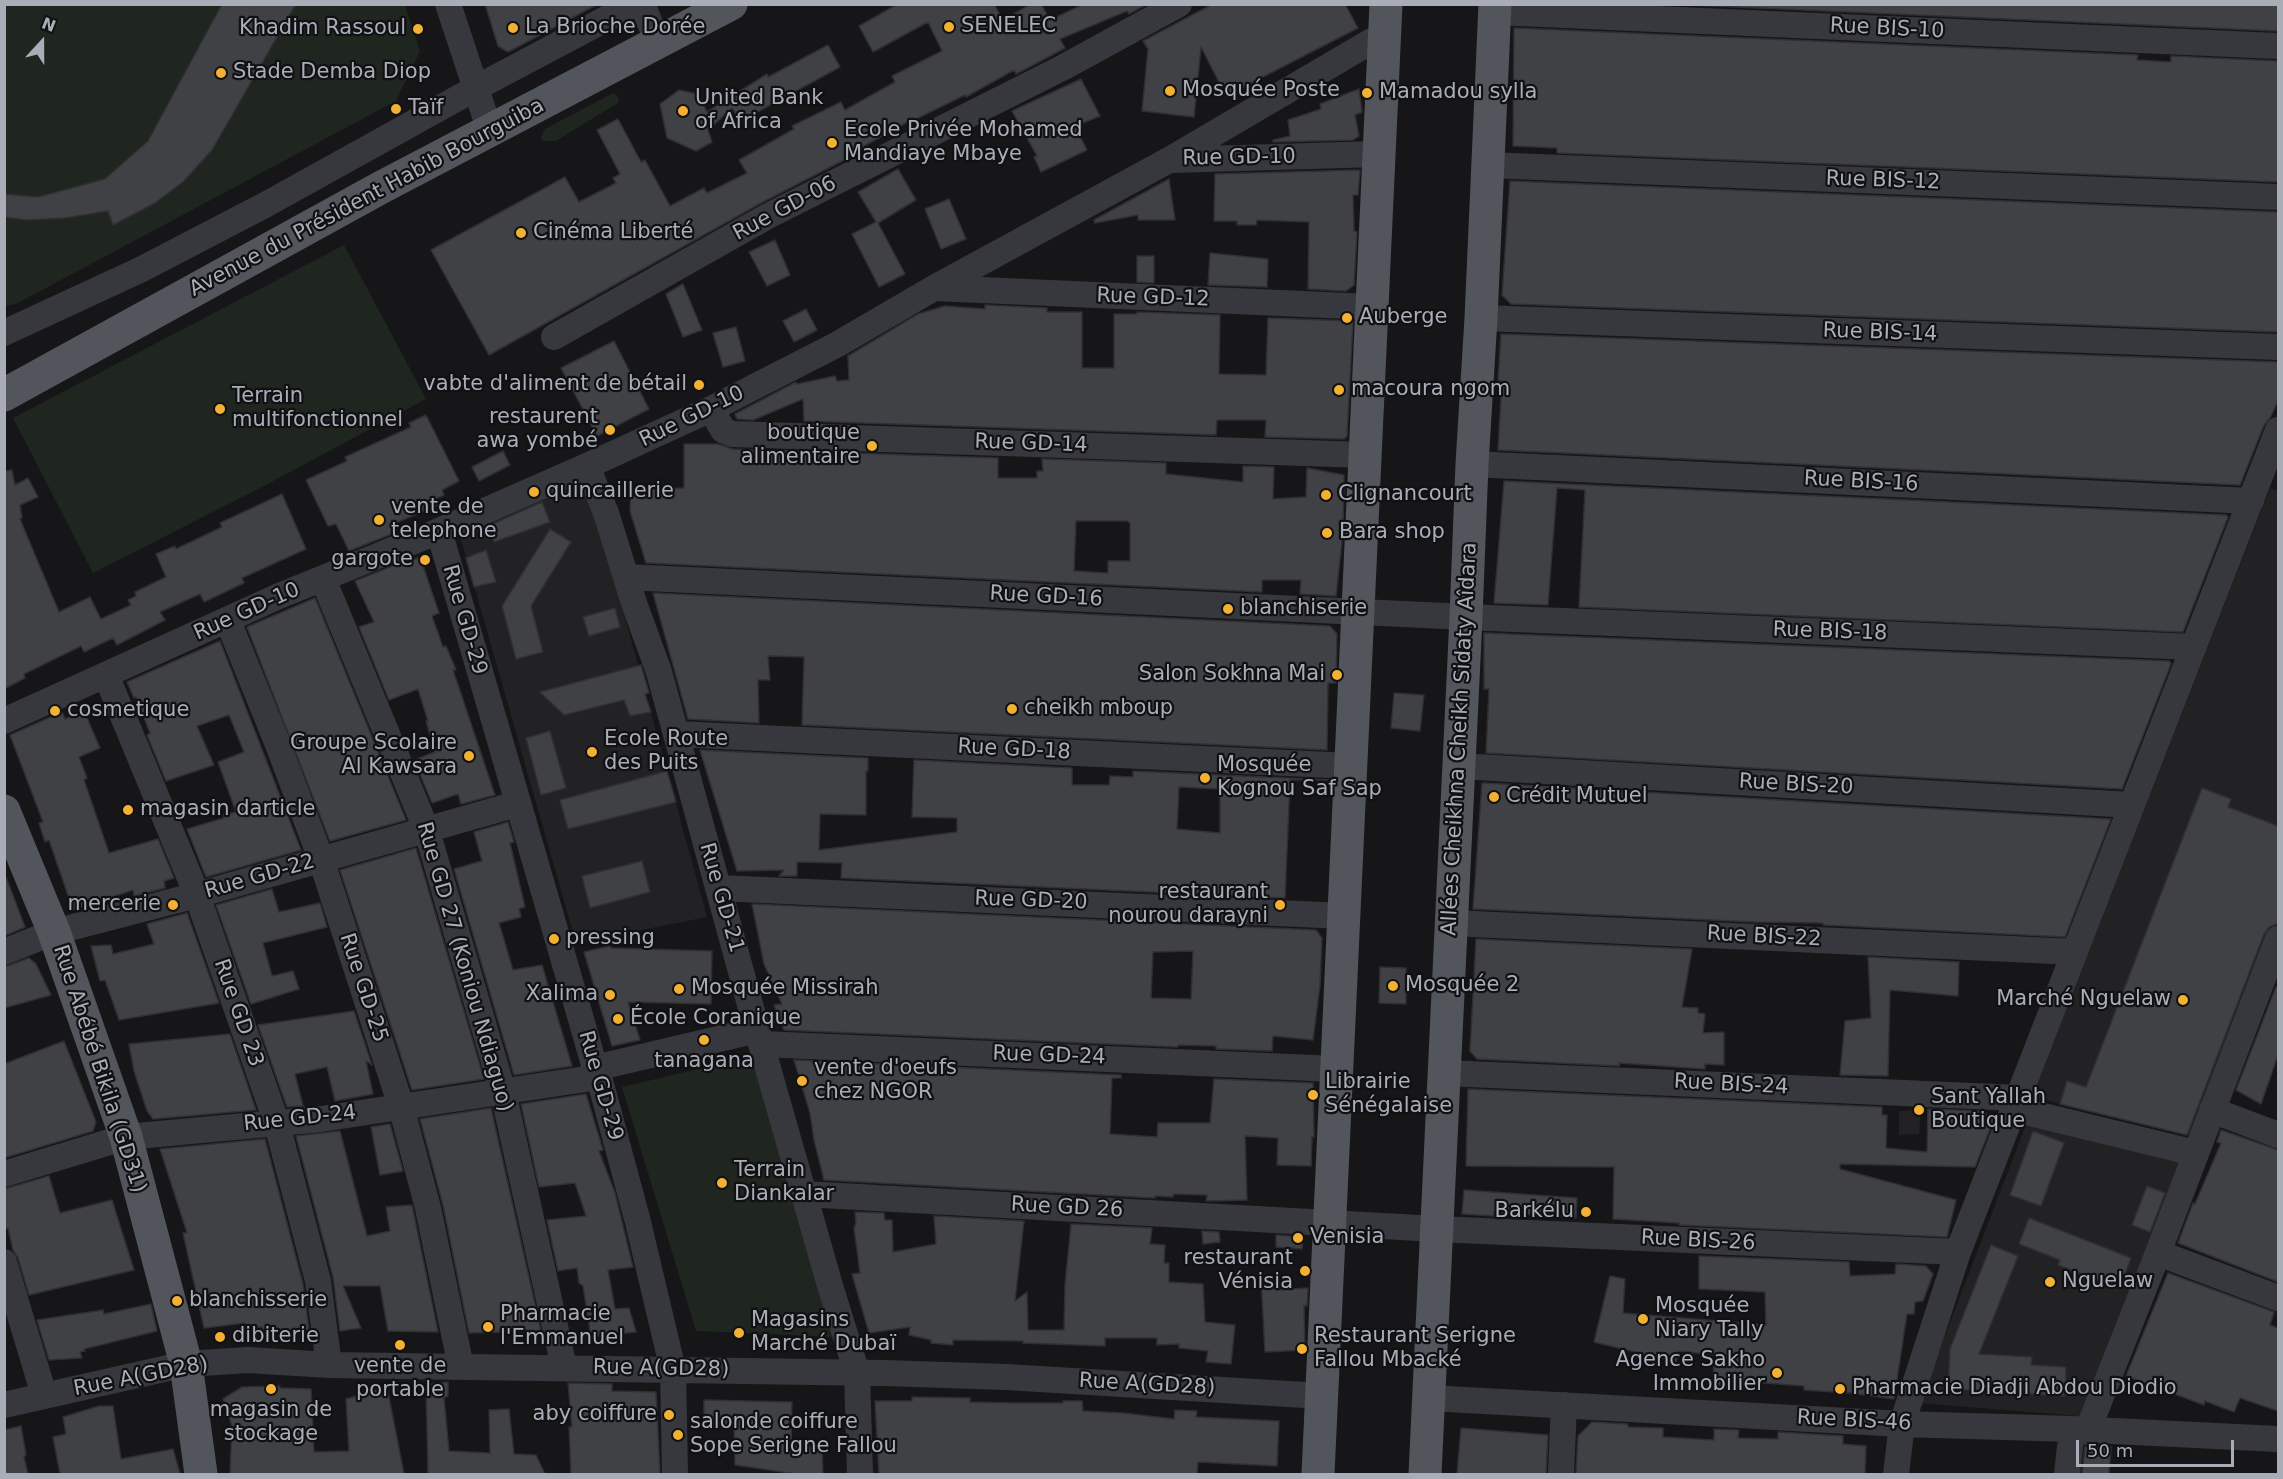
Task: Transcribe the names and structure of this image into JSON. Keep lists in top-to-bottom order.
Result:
{
  "streets": {
    "main road": ["Avenue du Président Habib Bourguiba", "Allées Cheikhna Cheikh Sidaty Aîdara", "Rue Abébé Bikila (GD31)"],
    "street": [
      "Rue BIS-10",
      "Rue GD-10",
      "Rue BIS-12",
      "Rue GD-06",
      "Rue GD-12",
      "Rue BIS-14",
      "Rue GD-14",
      "Rue BIS-16",
      "Rue GD-16",
      "Rue GD-29",
      "Rue BIS-18",
      "Rue GD-18",
      "Rue BIS-20",
      "Rue GD-22",
      "Rue GD-21",
      "Rue GD-20",
      "Rue BIS-22",
      "Rue GD 27 (Koniou Ndiaguo)",
      "Rue GD-25",
      "Rue GD 23",
      "Rue GD-24",
      "Rue BIS-24",
      "Rue GD 26",
      "Rue BIS-26",
      "Rue A(GD28)",
      "Rue BIS-46"
    ]
  },
  "crossings": [
    ["Rue BIS-10", "Allées Cheikhna Cheikh Sidaty Aîdara"],
    ["Rue GD-10", "Rue GD-12"],
    ["Rue GD-10", "Rue GD-14"],
    ["Rue GD-10", "Rue GD-29"],
    ["Rue GD-10", "Rue GD-21"],
    ["Rue GD-10", "Rue GD 27 (Koniou Ndiaguo)"],
    ["Rue GD-10", "Rue GD-25"],
    ["Rue GD-10", "Rue GD 23"],
    ["Rue BIS-12", "Allées Cheikhna Cheikh Sidaty Aîdara"],
    ["Rue BIS-14", "Allées Cheikhna Cheikh Sidaty Aîdara"],
    ["Rue BIS-16", "Allées Cheikhna Cheikh Sidaty Aîdara"],
    ["Rue GD-16", "Rue BIS-18"],
    ["Rue GD-16", "Allées Cheikhna Cheikh Sidaty Aîdara"],
    ["Rue GD-16", "Rue GD-21"],
    ["Rue GD-29", "Rue GD-22"],
    ["Rue GD-29", "Rue GD-24"],
    ["Rue GD-29", "Rue A(GD28)"],
    ["Rue BIS-18", "Allées Cheikhna Cheikh Sidaty Aîdara"],
    ["Allées Cheikhna Cheikh Sidaty Aîdara", "Rue BIS-20"],
    ["Allées Cheikhna Cheikh Sidaty Aîdara", "Rue BIS-22"],
    ["Allées Cheikhna Cheikh Sidaty Aîdara", "Rue BIS-24"],
    ["Allées Cheikhna Cheikh Sidaty Aîdara", "Rue GD 26"],
    ["Allées Cheikhna Cheikh Sidaty Aîdara", "Rue BIS-26"],
    ["Allées Cheikhna Cheikh Sidaty Aîdara", "Rue BIS-46"],
    ["Rue GD-18", "Rue GD-21"],
    ["Rue GD-22", "Rue GD 27 (Koniou Ndiaguo)"],
    ["Rue GD-22", "Rue GD-25"],
    ["Rue GD-22", "Rue GD 23"],
    ["Rue GD-22", "Rue Abébé Bikila (GD31)"],
    ["Rue GD-21", "Rue GD-20"],
    ["Rue GD-21", "Rue GD-24"],
    ["Rue GD-21", "Rue GD 26"],
    ["Rue GD-21", "Rue A(GD28)"],
    ["Rue GD 27 (Koniou Ndiaguo)", "Rue GD-24"],
    ["Rue GD 27 (Koniou Ndiaguo)", "Rue A(GD28)"],
    ["Rue GD-25", "Rue GD-24"],
    ["Rue GD-25", "Rue A(GD28)"],
    ["Rue GD 23", "Rue GD-24"],
    ["Rue GD 23", "Rue A(GD28)"],
    ["Rue GD-24", "Rue Abébé Bikila (GD31)"],
    ["Rue Abébé Bikila (GD31)", "Rue A(GD28)"],
    ["Rue GD 26", "Rue BIS-26"]
  ],
  "places": [
    "SENELEC",
    "La Brioche Dorée",
    "Khadim Rassoul",
    "Stade Demba Diop",
    "Mosquée Poste",
    "Mamadou sylla",
    "Taïf",
    "United Bank of Africa",
    "Ecole Privée Mohamed Mandiaye Mbaye",
    "Cinéma Liberté",
    "Auberge",
    "vabte d'aliment de bétail",
    "macoura ngom",
    "Terrain multifonctionnel",
    "restaurent awa yombé",
    "boutique alimentaire",
    "quincaillerie",
    "Clignancourt",
    "vente de telephone",
    "Bara shop",
    "gargote",
    "blanchiserie",
    "Salon Sokhna Mai",
    "cheikh mboup",
    "cosmetique",
    "Ecole Route des Puits",
    "Groupe Scolaire Al Kawsara",
    "Mosquée Kognou Saf Sap",
    "Crédit Mutuel",
    "magasin darticle",
    "mercerie",
    "restaurant nourou darayni",
    "pressing",
    "Mosquée 2",
    "Mosquée Missirah",
    "Xalima",
    "Marché Nguelaw",
    "École Coranique",
    "tanagana",
    "vente d'oeufs chez NGOR",
    "Librairie Sénégalaise",
    "Sant Yallah Boutique",
    "Terrain Diankalar",
    "Barkélu",
    "Venisia",
    "restaurant Vénisia",
    "Nguelaw",
    "blanchisserie",
    "Mosquée Niary Tally",
    "Pharmacie l'Emmanuel",
    "Magasins Marché Dubaï",
    "dibiterie",
    "vente de portable",
    "Restaurant Serigne Fallou Mbacké",
    "Agence Sakho Immobilier",
    "magasin de stockage",
    "Pharmacie Diadji Abdou Diodio",
    "aby coiffure",
    "salonde coiffure Sope Serigne Fallou"
  ],
  "scale_bar": "50 m",
  "north": "top"
}
